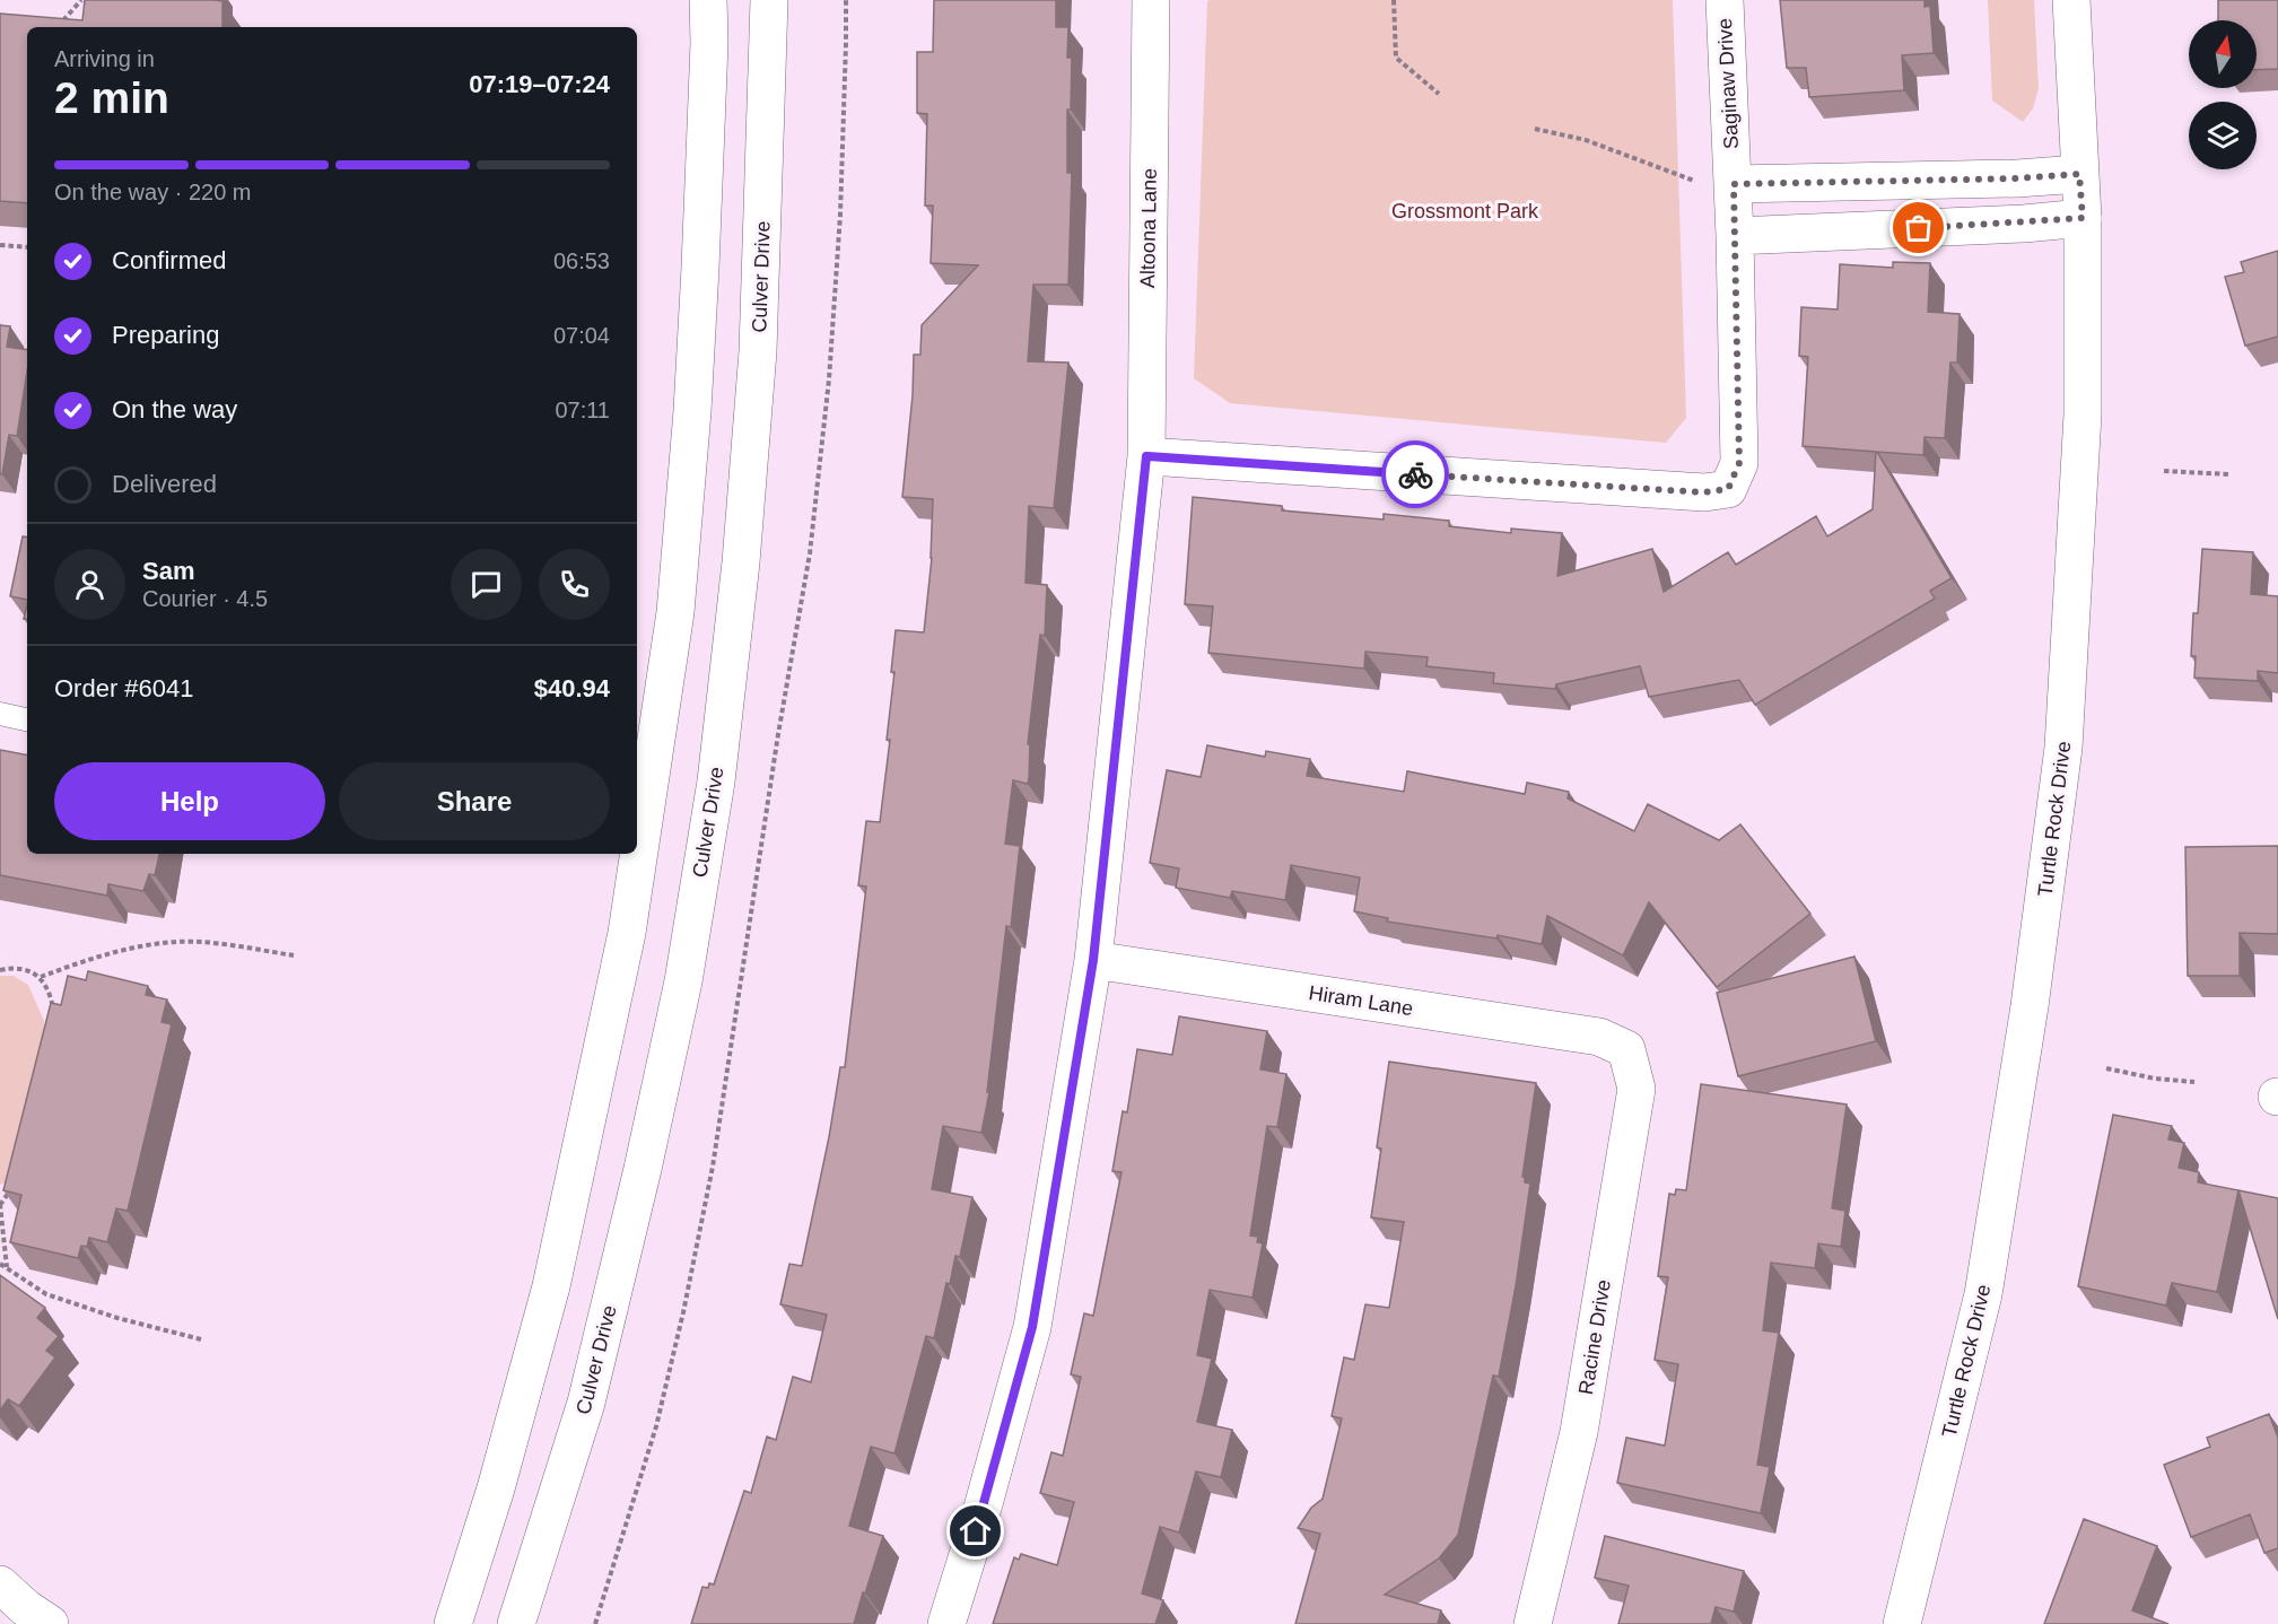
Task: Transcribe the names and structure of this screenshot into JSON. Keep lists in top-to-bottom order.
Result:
{
  "streets": {
    "street": [
      "Saginaw Drive",
      "Altoona Lane",
      "Culver Drive",
      "Turtle Rock Drive",
      "Hiram Lane",
      "Racine Drive"
    ]
  },
  "crossings": [
    ["Saginaw Drive", "Altoona Lane"],
    ["Altoona Lane", "Hiram Lane"],
    ["Hiram Lane", "Racine Drive"]
  ],
  "parks": ["Grossmont Park"],
  "north": "top",
  "page": {
    "heading": ["2 min", "Arriving in", "07:19–07:24"],
    "panel": [
      "Sam",
      "Courier · 4.5",
      "Order #6041",
      "$40.94"
    ],
    "bar": "On the way · 220 m",
    "list": [
      ["Confirmed", "06:53"],
      ["Preparing", "07:04"],
      ["On the way", "07:11"],
      "Delivered"
    ],
    "buttons": ["Help", "Share"]
  }
}
